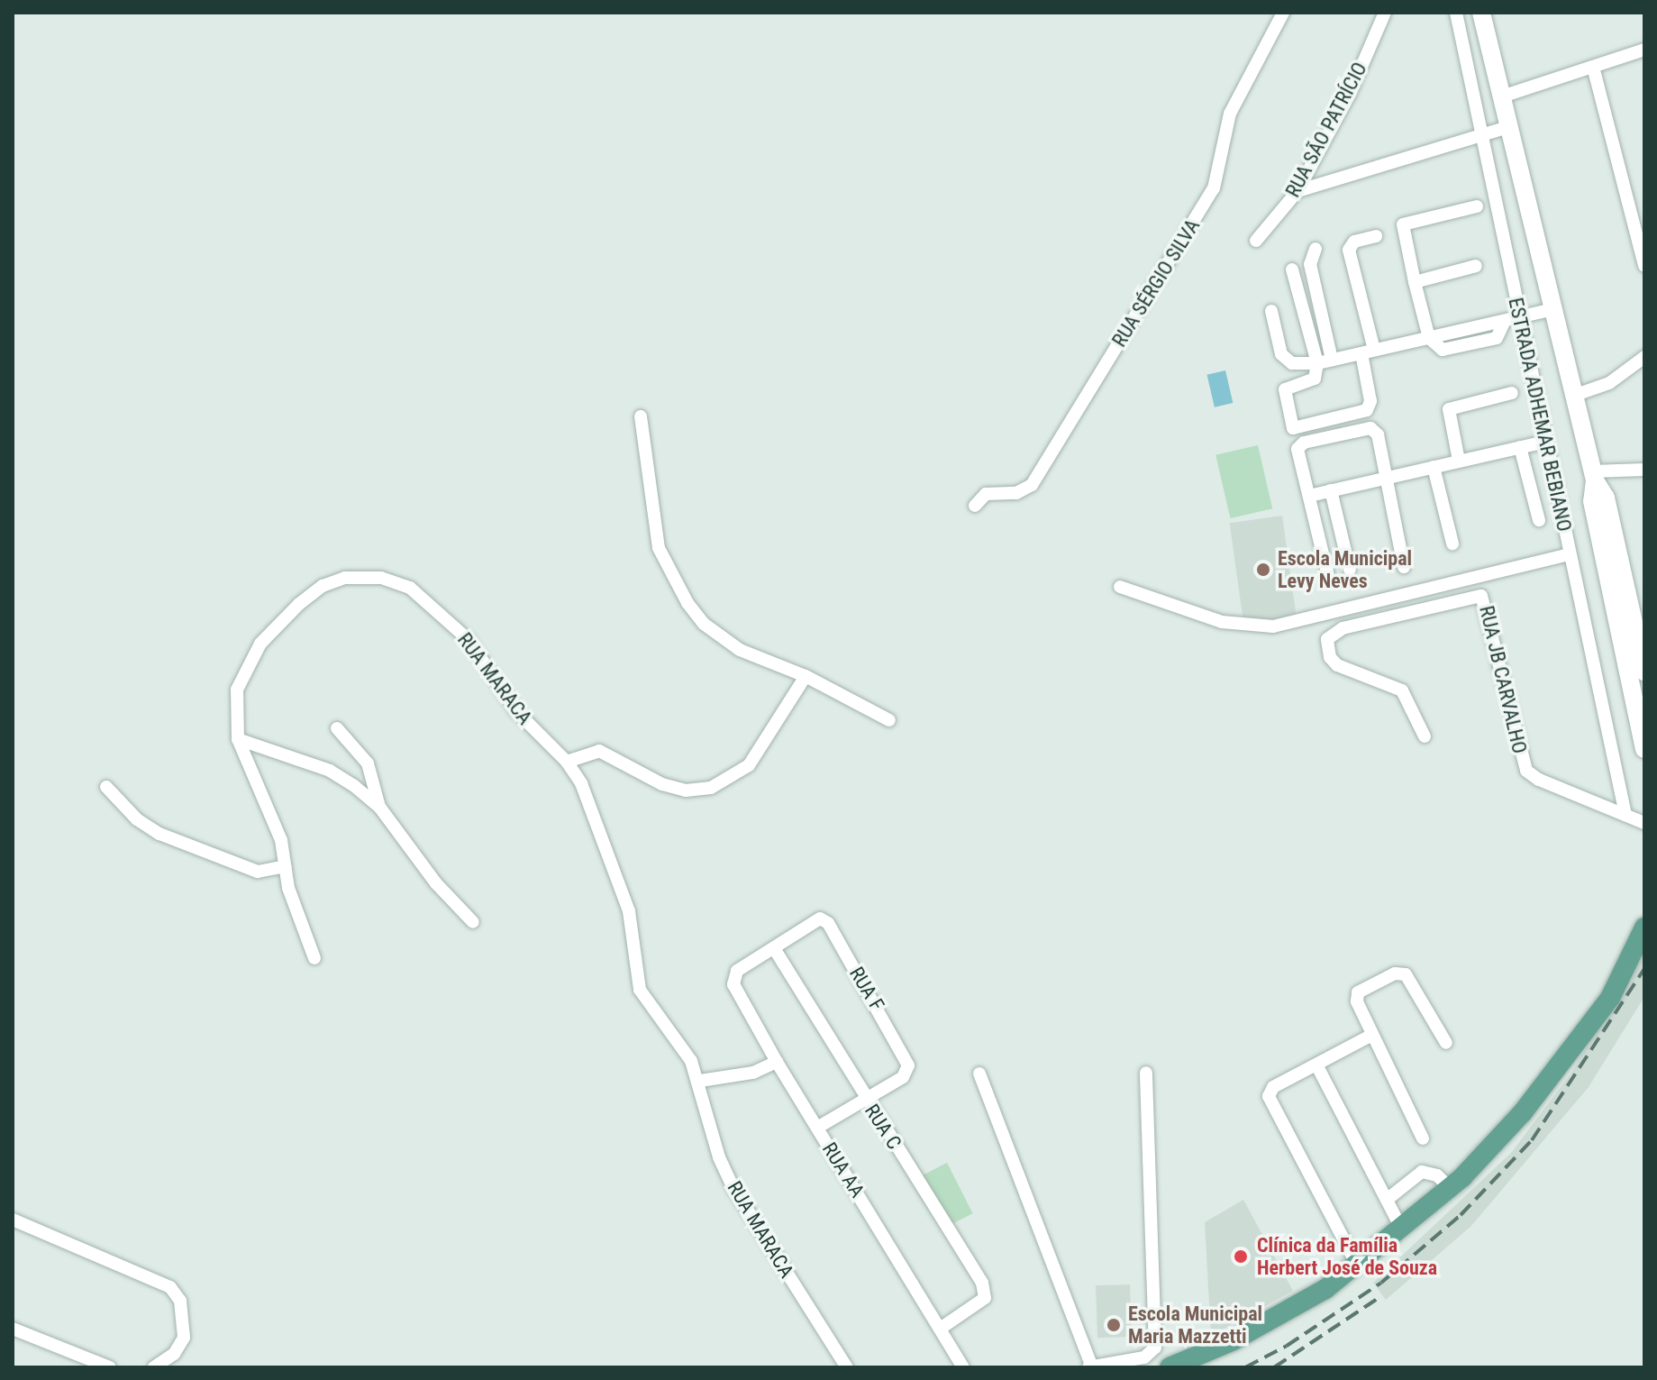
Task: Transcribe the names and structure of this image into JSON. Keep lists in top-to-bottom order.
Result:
{
  "streets": {
    "main road": ["ESTRADA ADHEMAR BEBIANO"],
    "street": [
      "RUA SÃO PATRÍCIO",
      "RUA SÉRGIO SILVA",
      "RUA MARACA",
      "RUA JB CARVALHO",
      "RUA F",
      "RUA C",
      "RUA AA"
    ]
  },
  "crossings": [
    ["ESTRADA ADHEMAR BEBIANO", "RUA JB CARVALHO"],
    ["RUA F", "RUA C"],
    ["RUA F", "RUA AA"],
    ["RUA C", "RUA AA"]
  ],
  "places": ["Escola Municipal Levy Neves", "Clínica da Família Herbert José de Souza", "Escola Municipal Maria Mazzetti"]
}
